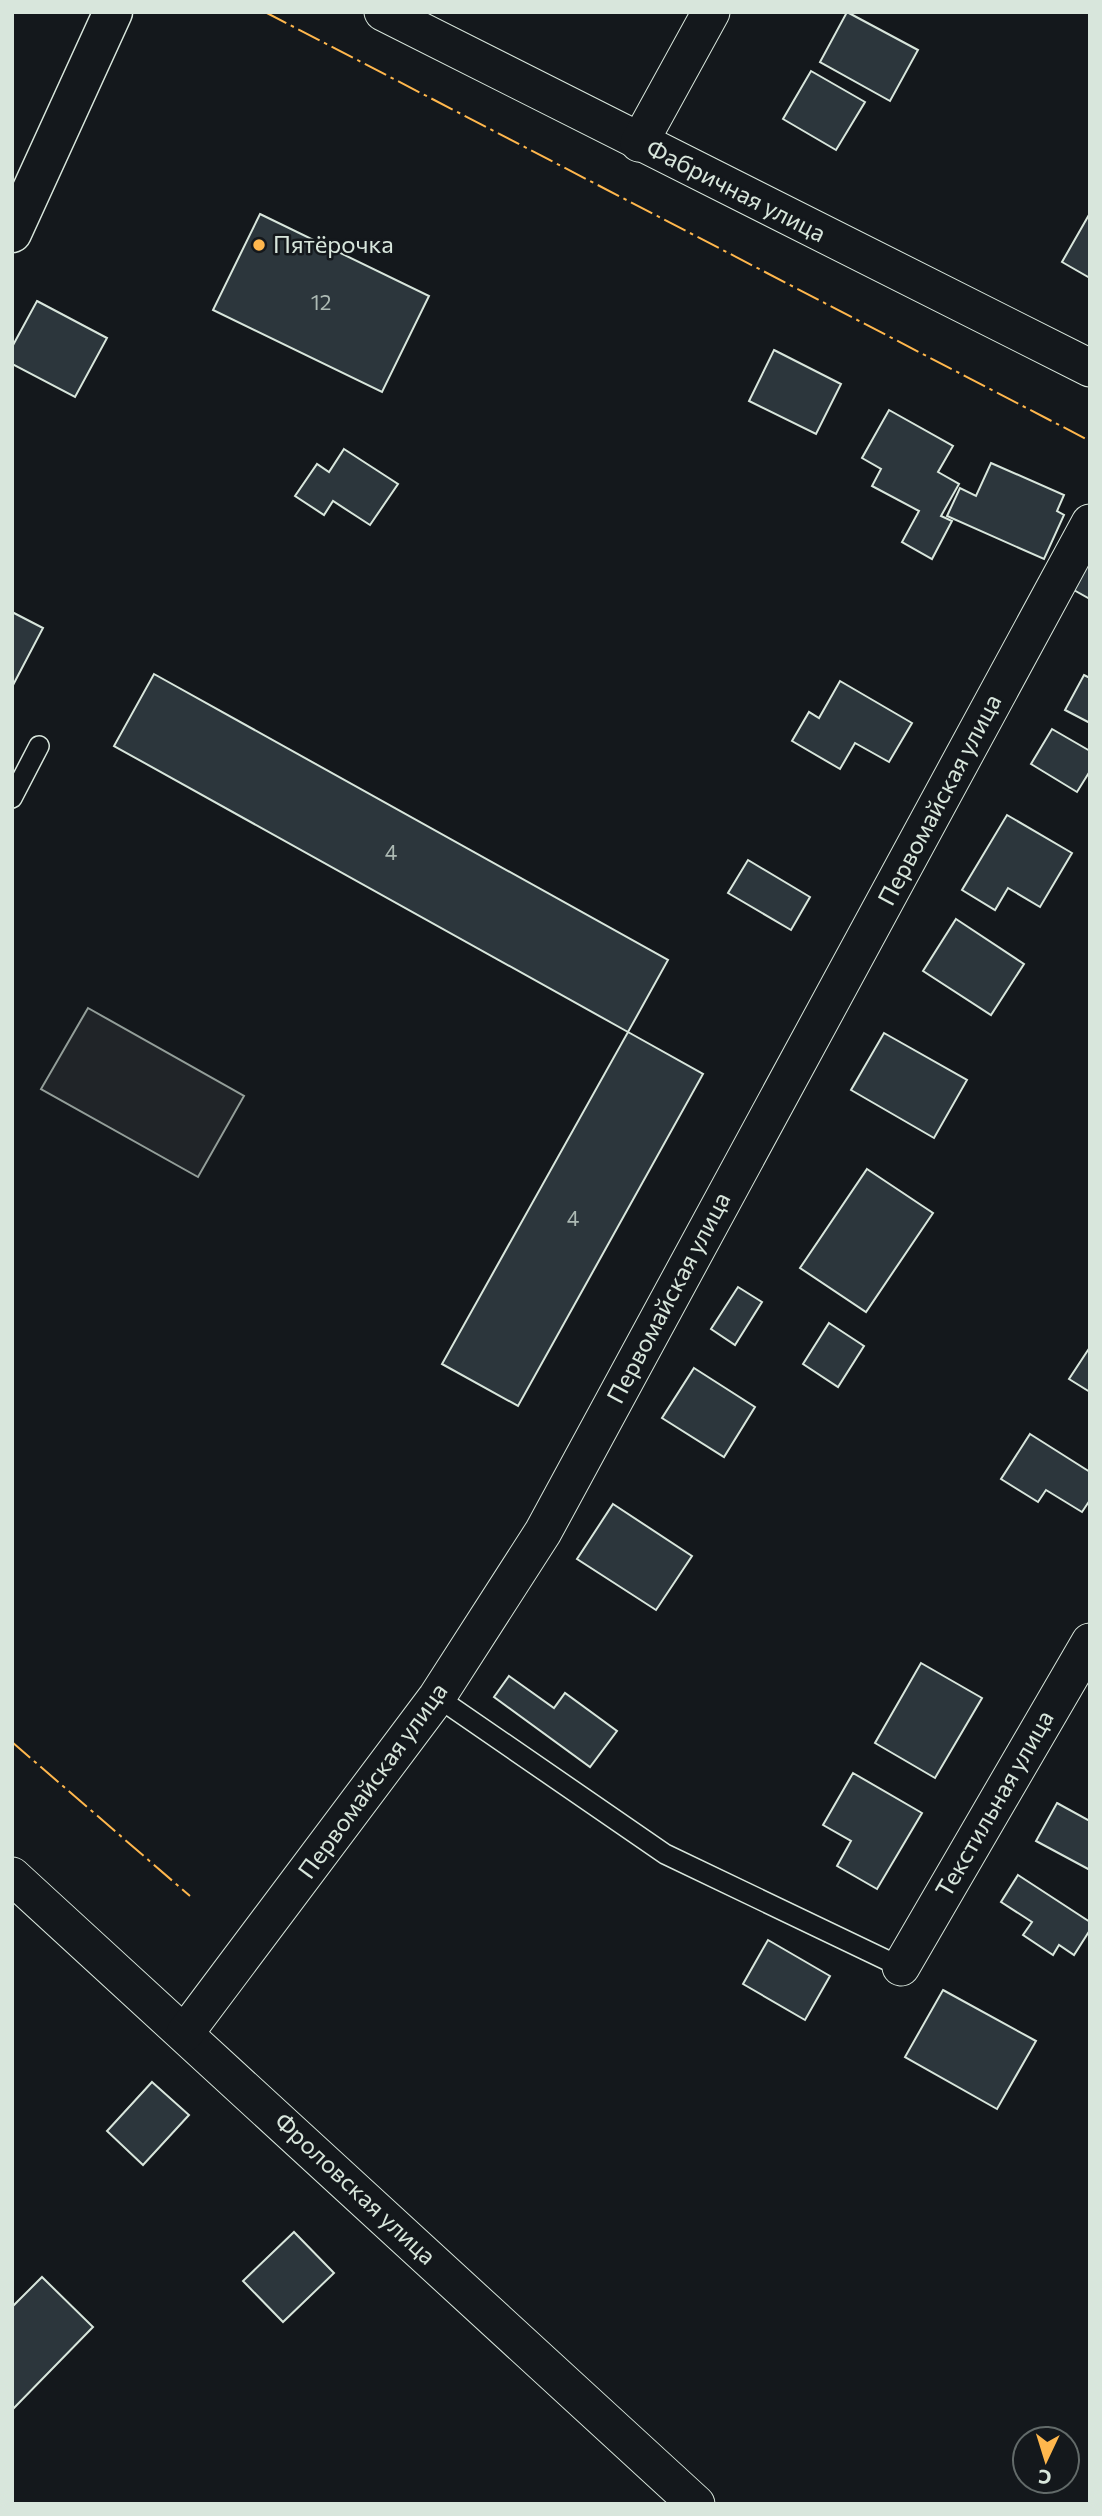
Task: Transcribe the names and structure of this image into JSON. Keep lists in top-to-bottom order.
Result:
{
  "streets": {
    "street": [
      "Фабричная улица",
      "Первомайская улица",
      "Текстильная улица",
      "Фроловская улица"
    ]
  },
  "crossings": [
    ["Первомайская улица", "Фроловская улица"]
  ],
  "places": ["Пятёрочка"],
  "house_numbers": ["12", "4", "4"],
  "north": "bottom"
}
